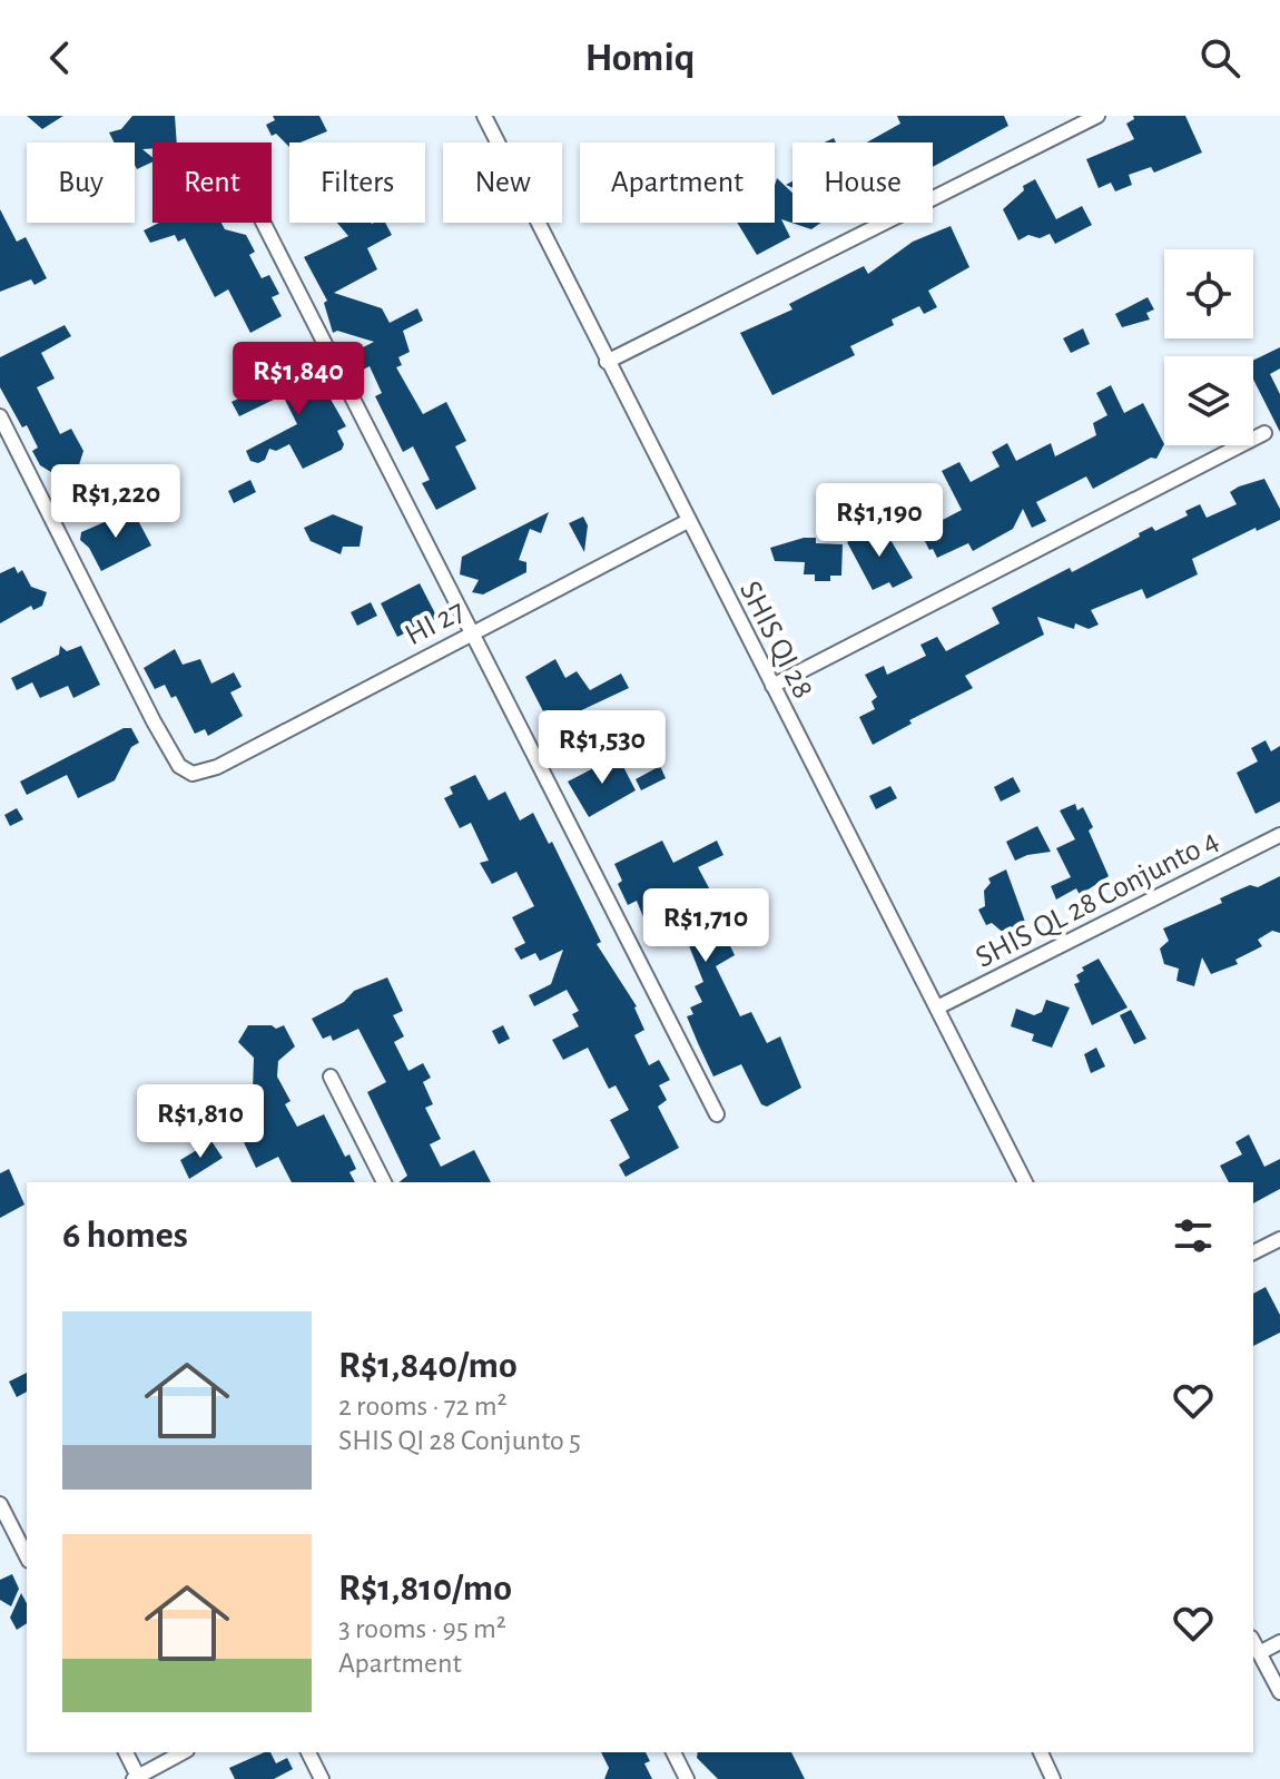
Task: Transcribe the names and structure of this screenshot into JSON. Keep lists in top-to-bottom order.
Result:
{
  "streets": {
    "street": ["HI 27", "SHIS QI 28", "SHIS QL 28 Conjunto 4"]
  },
  "crossings": [
    ["HI 27", "SHIS QI 28"],
    ["SHIS QI 28", "SHIS QL 28 Conjunto 4"]
  ],
  "page": {
    "header": "Homiq",
    "chip": [
      "Buy",
      "Rent",
      "Filters",
      "New",
      "Apartment",
      "House"
    ],
    "price": [
      "R$1,840",
      "R$1,220",
      "R$1,190",
      "R$1,530",
      "R$1,710",
      "R$1,810"
    ],
    "heading": "6 homes",
    "list": [
      {
        "name": "R$1,840/mo",
        "note": "2 rooms · 72 m² · SHIS QI 28 Conjunto 5"
      },
      {
        "name": "R$1,810/mo",
        "note": "3 rooms · 95 m² · Apartment"
      }
    ]
  }
}
